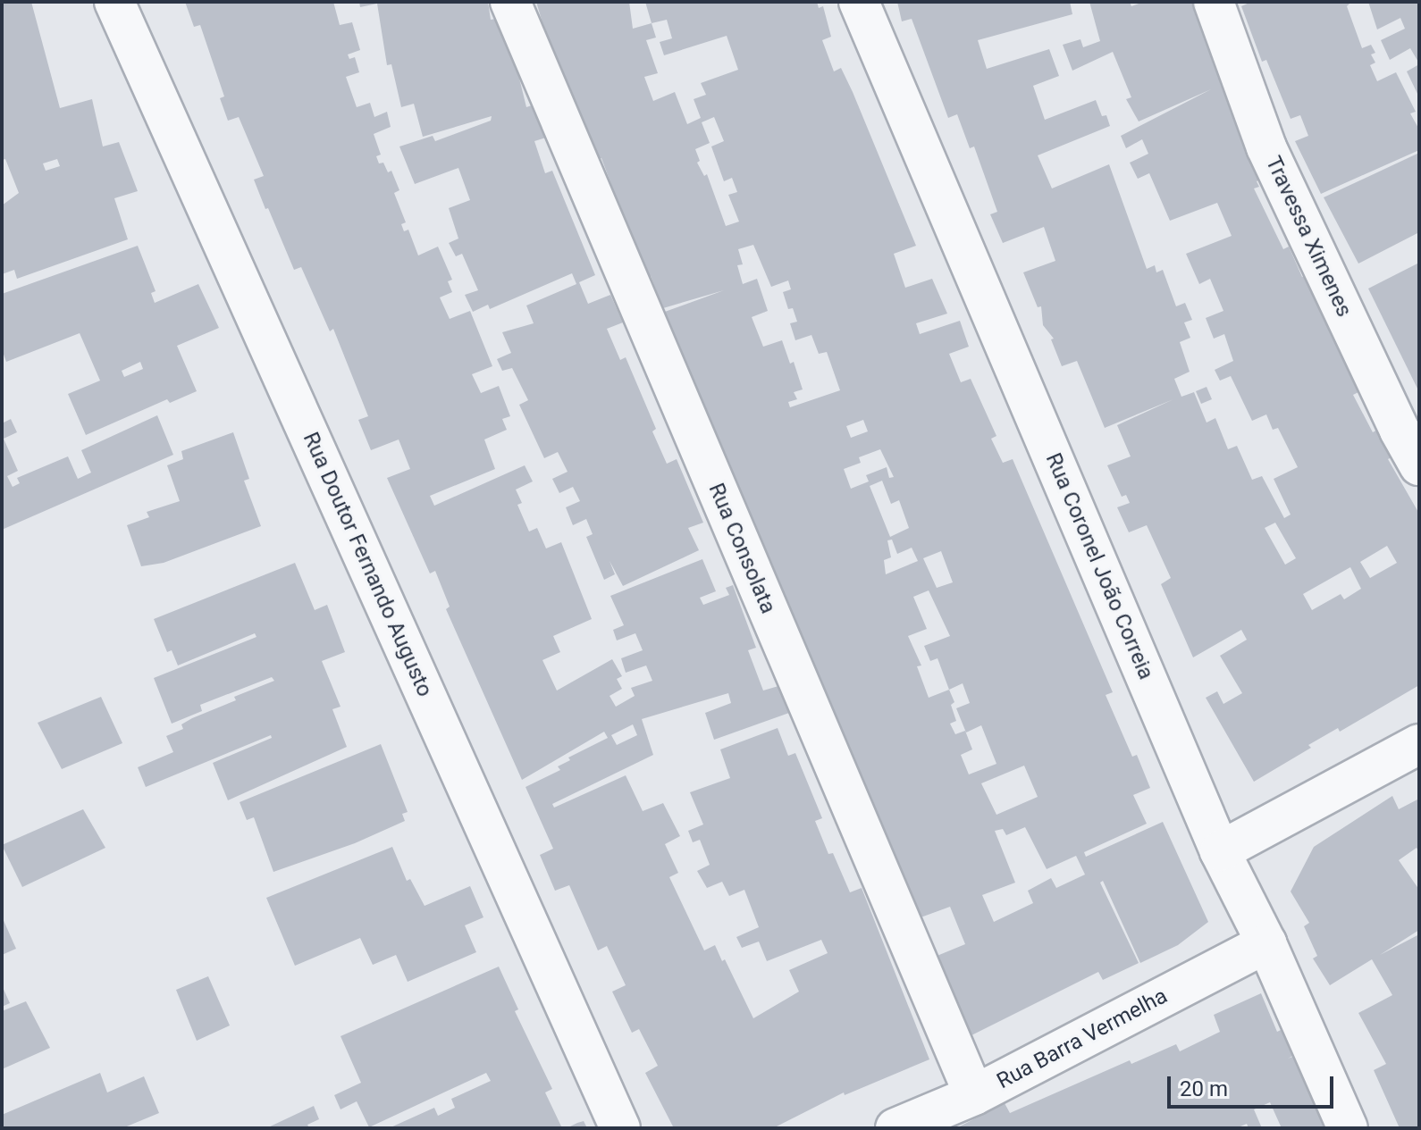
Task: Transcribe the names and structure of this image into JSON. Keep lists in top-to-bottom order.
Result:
{
  "streets": {
    "street": [
      "Travessa Ximenes",
      "Rua Consolata",
      "Rua Doutor Fernando Augusto",
      "Rua Coronel João Correia",
      "Rua Barra Vermelha"
    ]
  },
  "crossings": [
    ["Rua Consolata", "Rua Barra Vermelha"],
    ["Rua Coronel João Correia", "Rua Barra Vermelha"]
  ],
  "scale_bar": "20 m"
}
